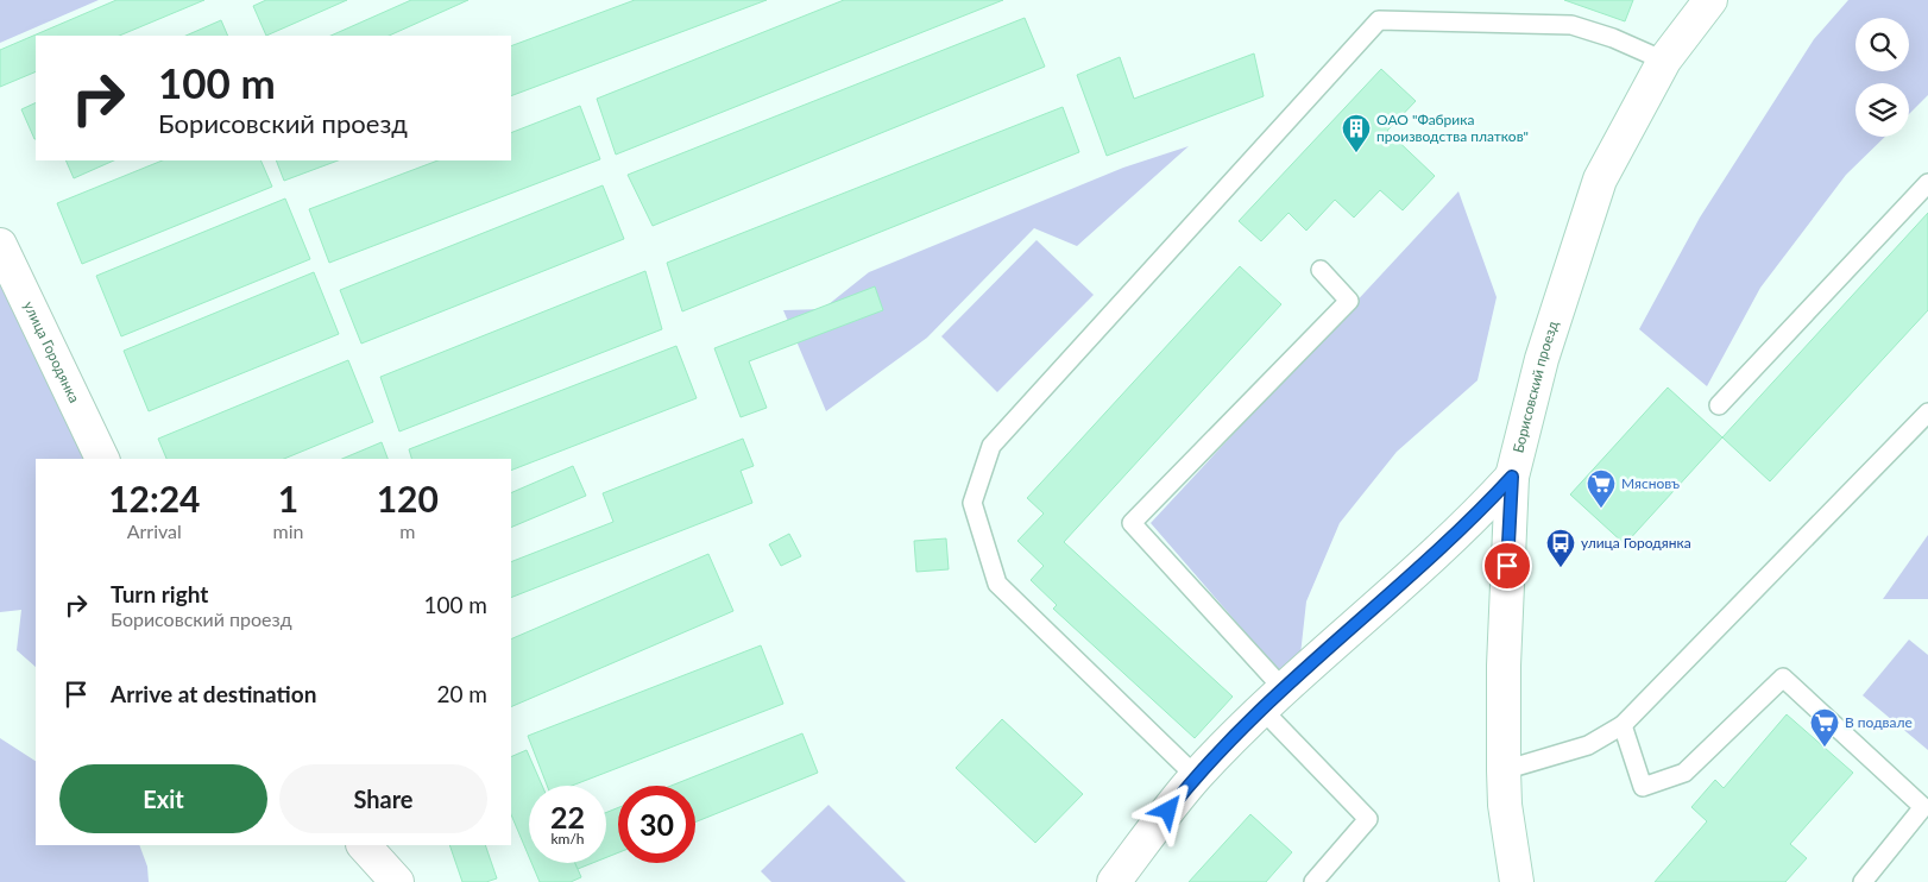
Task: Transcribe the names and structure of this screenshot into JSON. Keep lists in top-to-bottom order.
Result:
{
  "streets": {
    "street": ["улица Городянка", "Борисовский проезд"]
  },
  "places": {
    "building": ["ОАО \"Фабрика производства платков\""],
    "supermarket": ["Мясновъ", "В подвале"],
    "bus stop": ["улица Городянка"]
  },
  "page": {
    "turn": ["100 m", "Борисовский проезд"],
    "eta": [
      "12:24",
      "Arrival",
      "1",
      "min",
      "120",
      "m"
    ],
    "list": [
      {
        "name": "Turn right",
        "note": "Борисовский проезд",
        "value": "100 m"
      },
      {
        "name": "Arrive at destination",
        "value": "20 m"
      }
    ],
    "buttons": ["Exit", "Share"],
    "speed": "22 km/h",
    "limit": "30"
  }
}
